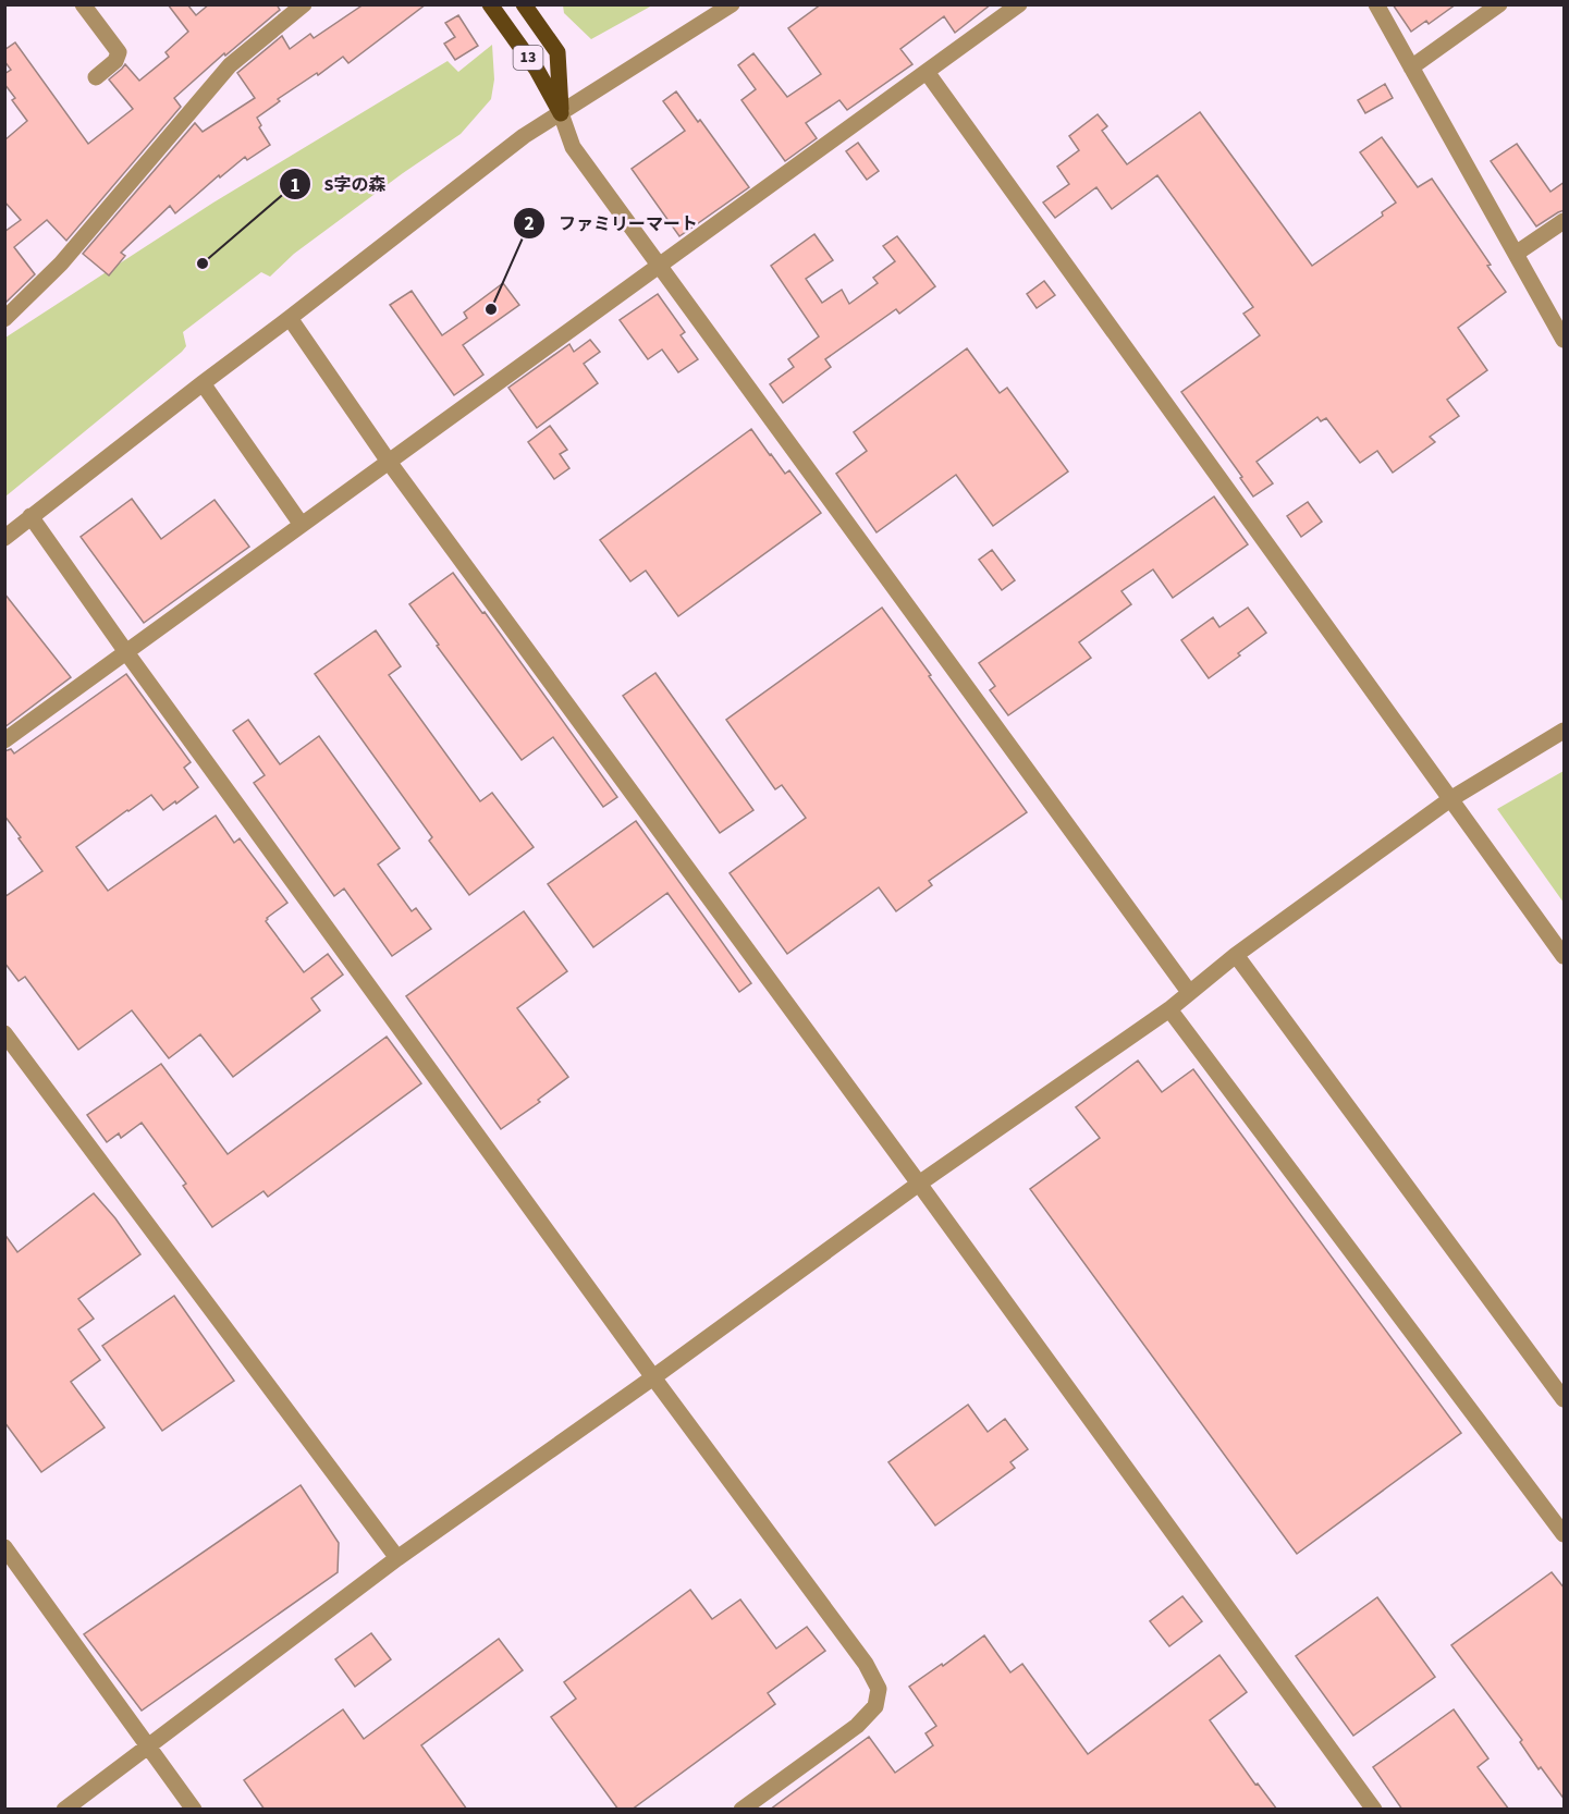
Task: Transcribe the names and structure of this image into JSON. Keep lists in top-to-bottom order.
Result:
{
  "streets": {
    "main road": ["13"]
  },
  "places": ["S字の森", "ファミリーマート"]
}
